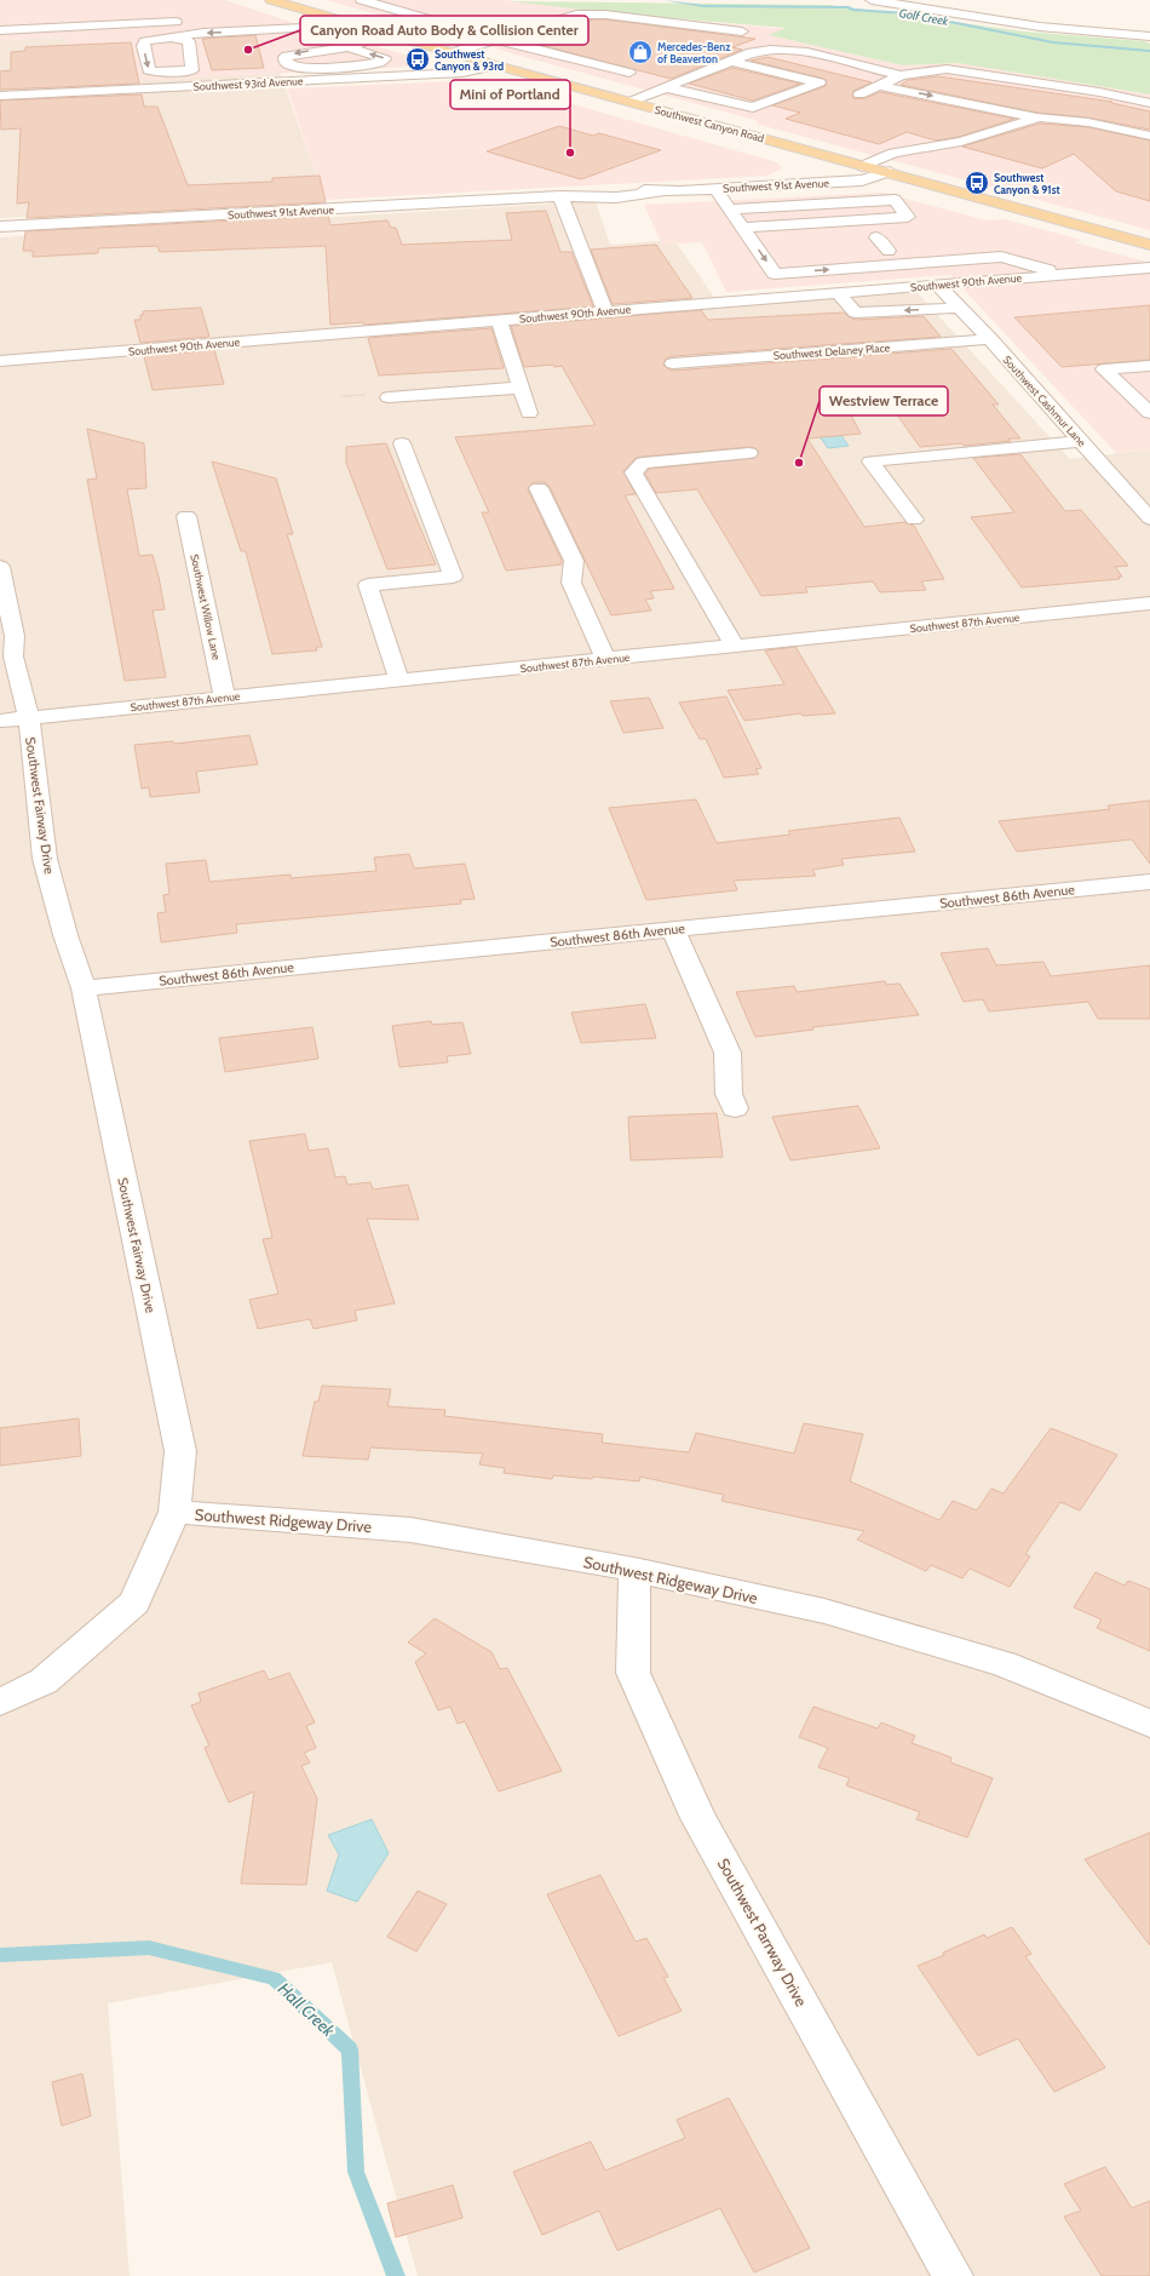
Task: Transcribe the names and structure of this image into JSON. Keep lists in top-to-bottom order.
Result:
{
  "streets": {
    "main road": ["Southwest Canyon Road"],
    "street": [
      "Southwest 93rd Avenue",
      "Southwest 91st Avenue",
      "Southwest 90th Avenue",
      "Southwest Delaney Place",
      "Southwest Cashmur Lane",
      "Southwest Willow Lane",
      "Southwest 87th Avenue",
      "Southwest Fairway Drive",
      "Southwest 86th Avenue",
      "Southwest Ridgeway Drive",
      "Southwest Parrway Drive"
    ]
  },
  "crossings": [
    ["Southwest 93rd Avenue", "Southwest Canyon Road"],
    ["Southwest Canyon Road", "Southwest 91st Avenue"],
    ["Southwest 90th Avenue", "Southwest Cashmur Lane"],
    ["Southwest Delaney Place", "Southwest Cashmur Lane"],
    ["Southwest Willow Lane", "Southwest 87th Avenue"],
    ["Southwest 87th Avenue", "Southwest Fairway Drive"],
    ["Southwest Fairway Drive", "Southwest 86th Avenue"],
    ["Southwest Fairway Drive", "Southwest Ridgeway Drive"],
    ["Southwest Ridgeway Drive", "Southwest Parrway Drive"]
  ],
  "water": ["Golf Creek", "Hall Creek"],
  "places": {
    "other": ["Canyon Road Auto Body & Collision Center", "Mini of Portland", "Westview Terrace"],
    "shop": ["Mercedes-Benz of Beaverton"],
    "bus stop": ["Southwest Canyon & 93rd", "Southwest Canyon & 91st"]
  }
}
